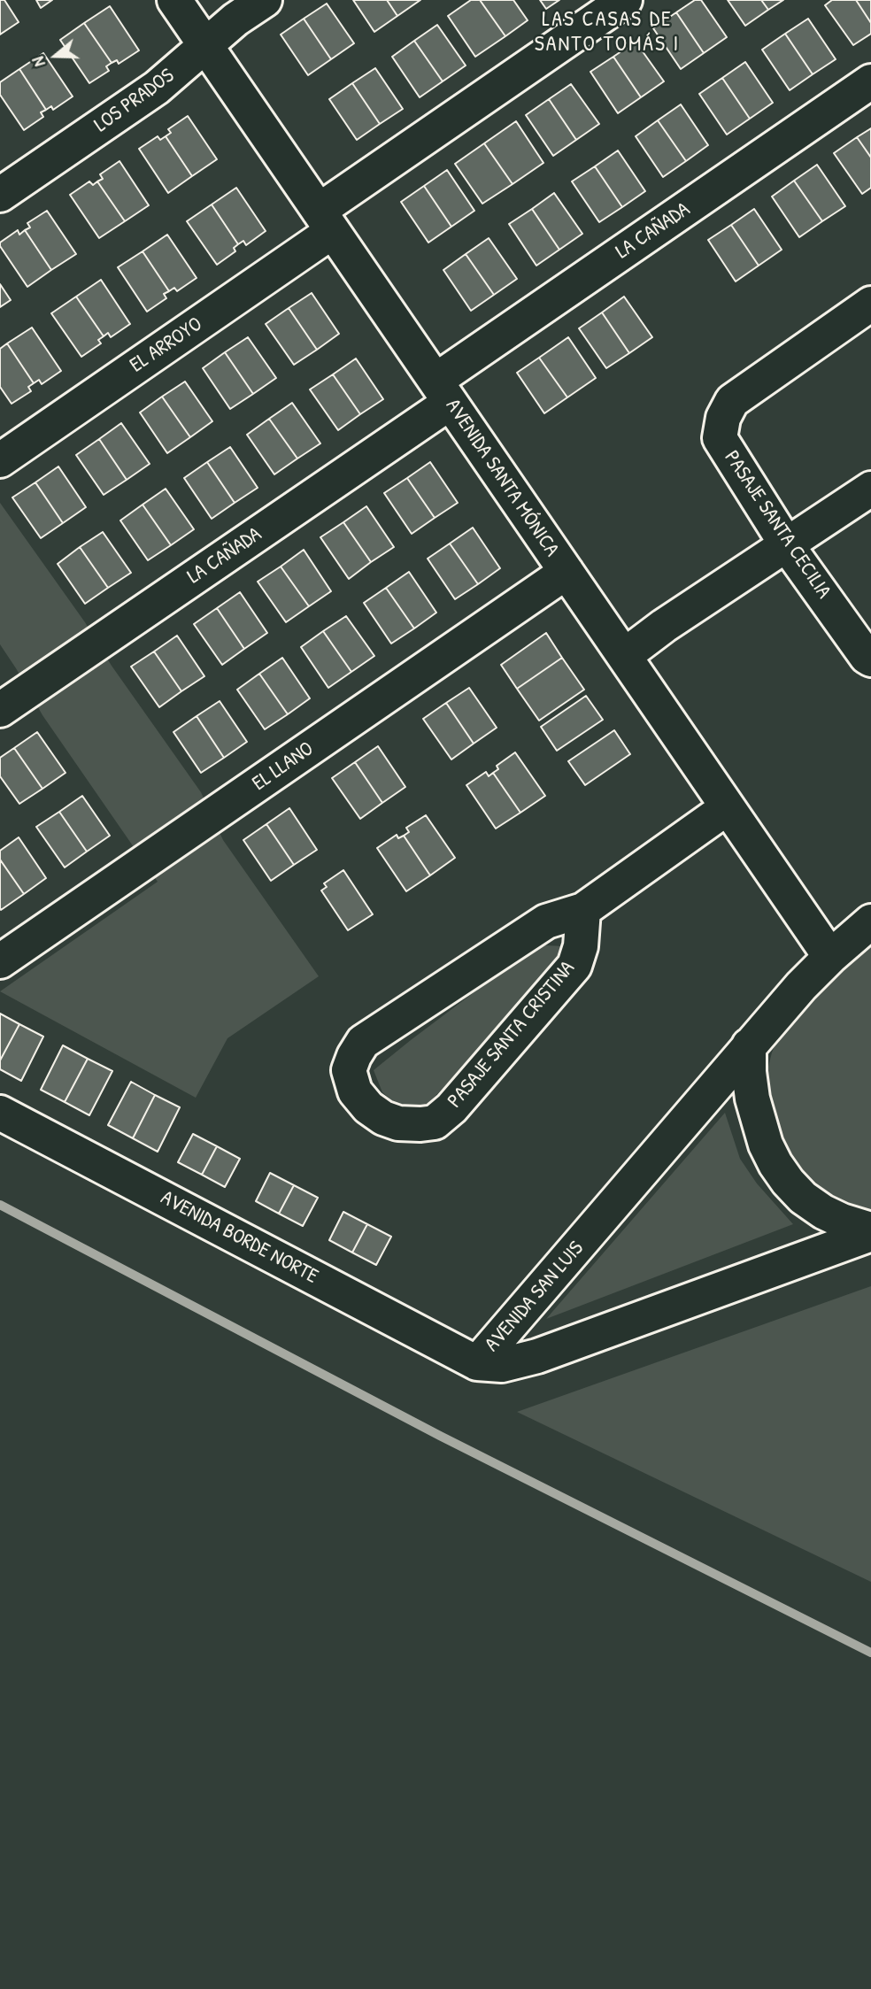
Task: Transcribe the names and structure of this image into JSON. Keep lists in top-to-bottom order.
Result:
{
  "streets": {
    "street": [
      "LOS PRADOS",
      "LA CAÑADA",
      "EL ARROYO",
      "AVENIDA SANTA MÓNICA",
      "PASAJE SANTA CECILIA",
      "EL LLANO",
      "PASAJE SANTA CRISTINA",
      "AVENIDA BORDE NORTE",
      "AVENIDA SAN LUIS"
    ]
  },
  "crossings": [
    ["LOS PRADOS", "AVENIDA SANTA MÓNICA"],
    ["LA CAÑADA", "AVENIDA SANTA MÓNICA"],
    ["EL ARROYO", "AVENIDA SANTA MÓNICA"],
    ["AVENIDA SANTA MÓNICA", "EL LLANO"],
    ["AVENIDA SANTA MÓNICA", "PASAJE SANTA CRISTINA"],
    ["AVENIDA SANTA MÓNICA", "AVENIDA SAN LUIS"],
    ["AVENIDA BORDE NORTE", "AVENIDA SAN LUIS"]
  ],
  "districts": ["LAS CASAS DE SANTO TOMÁS I"],
  "north": "left"
}
